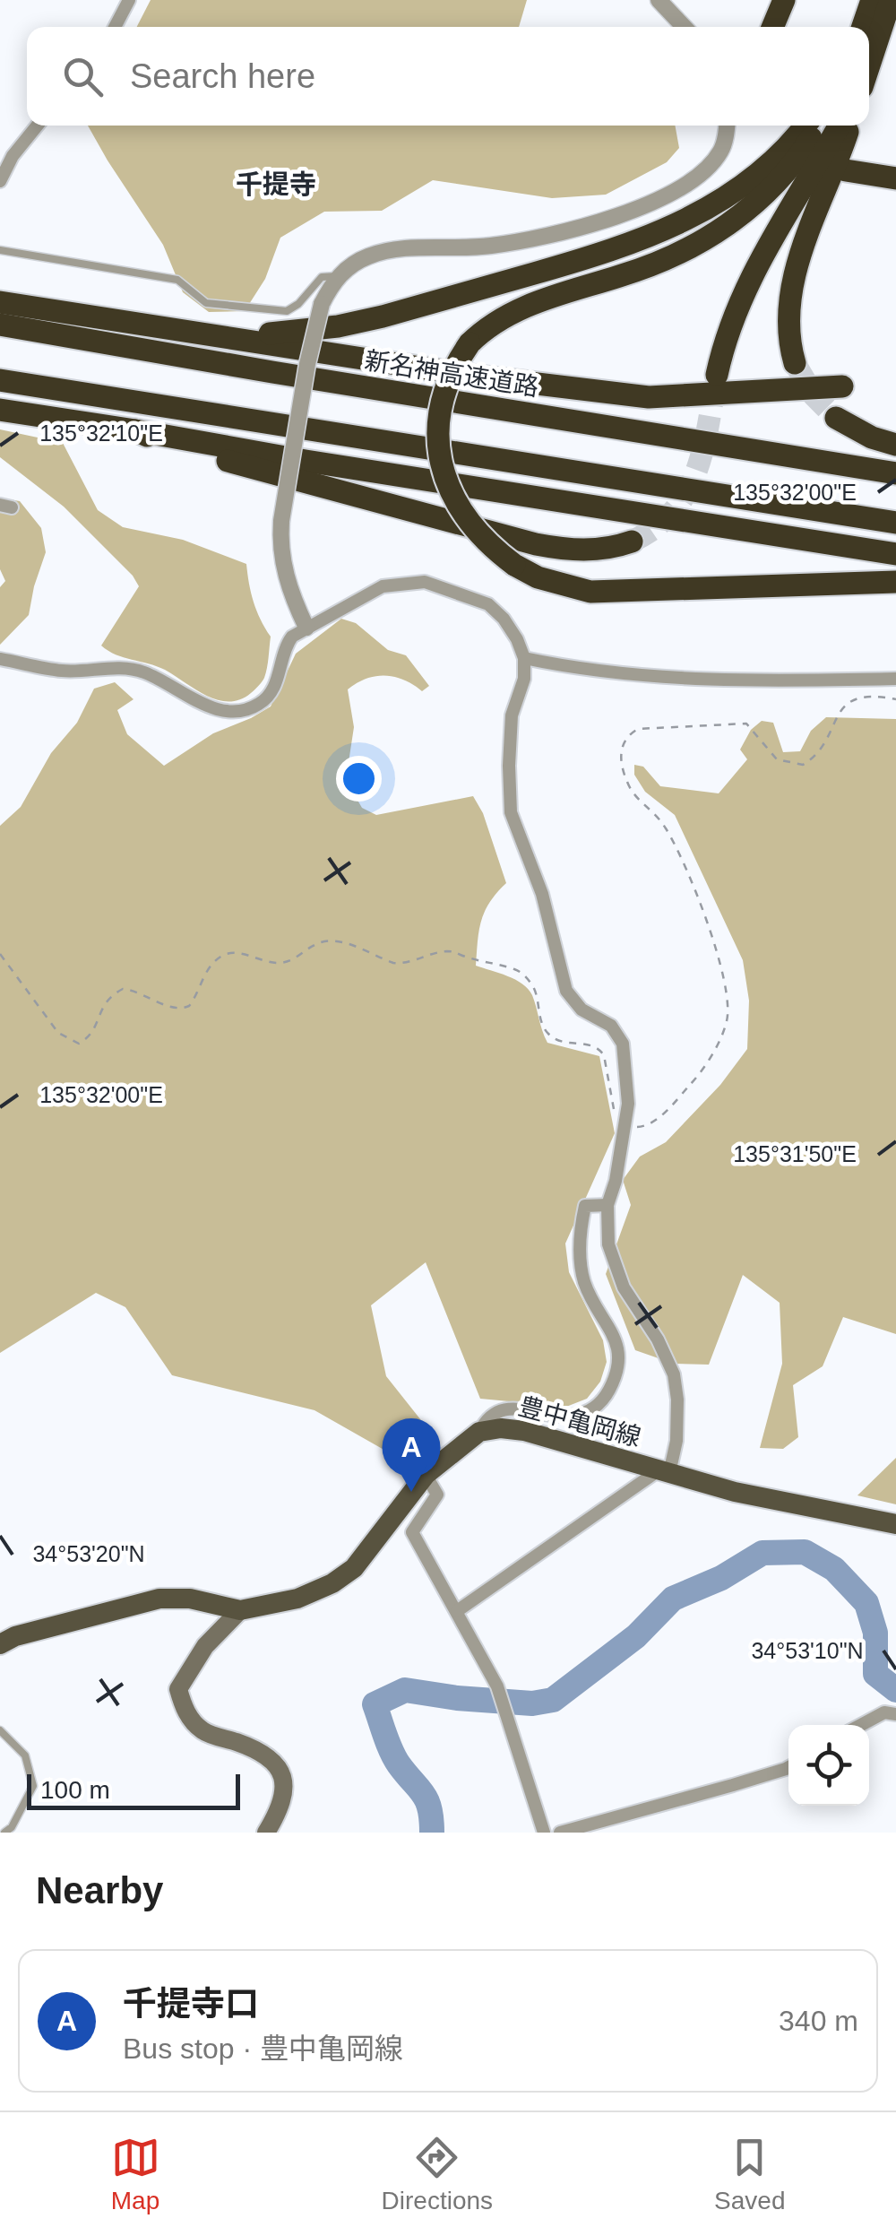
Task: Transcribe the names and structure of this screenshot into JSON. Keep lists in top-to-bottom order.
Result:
{
  "streets": {
    "highway": ["新名神高速道路"],
    "main road": ["豊中亀岡線"]
  },
  "districts": ["千提寺"],
  "scale_bar": "100 m",
  "page": {
    "search": "Search here",
    "pins": "A",
    "scale": "100 m",
    "heading": "Nearby",
    "list": [
      {
        "mark": "A",
        "name": "千提寺口",
        "note": "Bus stop · 豊中亀岡線",
        "value": "340 m"
      }
    ],
    "nav": ["Map", "Directions", "Saved"]
  },
  "coordinates": [
    "135°32'10\"E",
    "135°32'00\"E",
    "135°31'50\"E",
    "34°53'20\"N",
    "34°53'10\"N"
  ]
}
